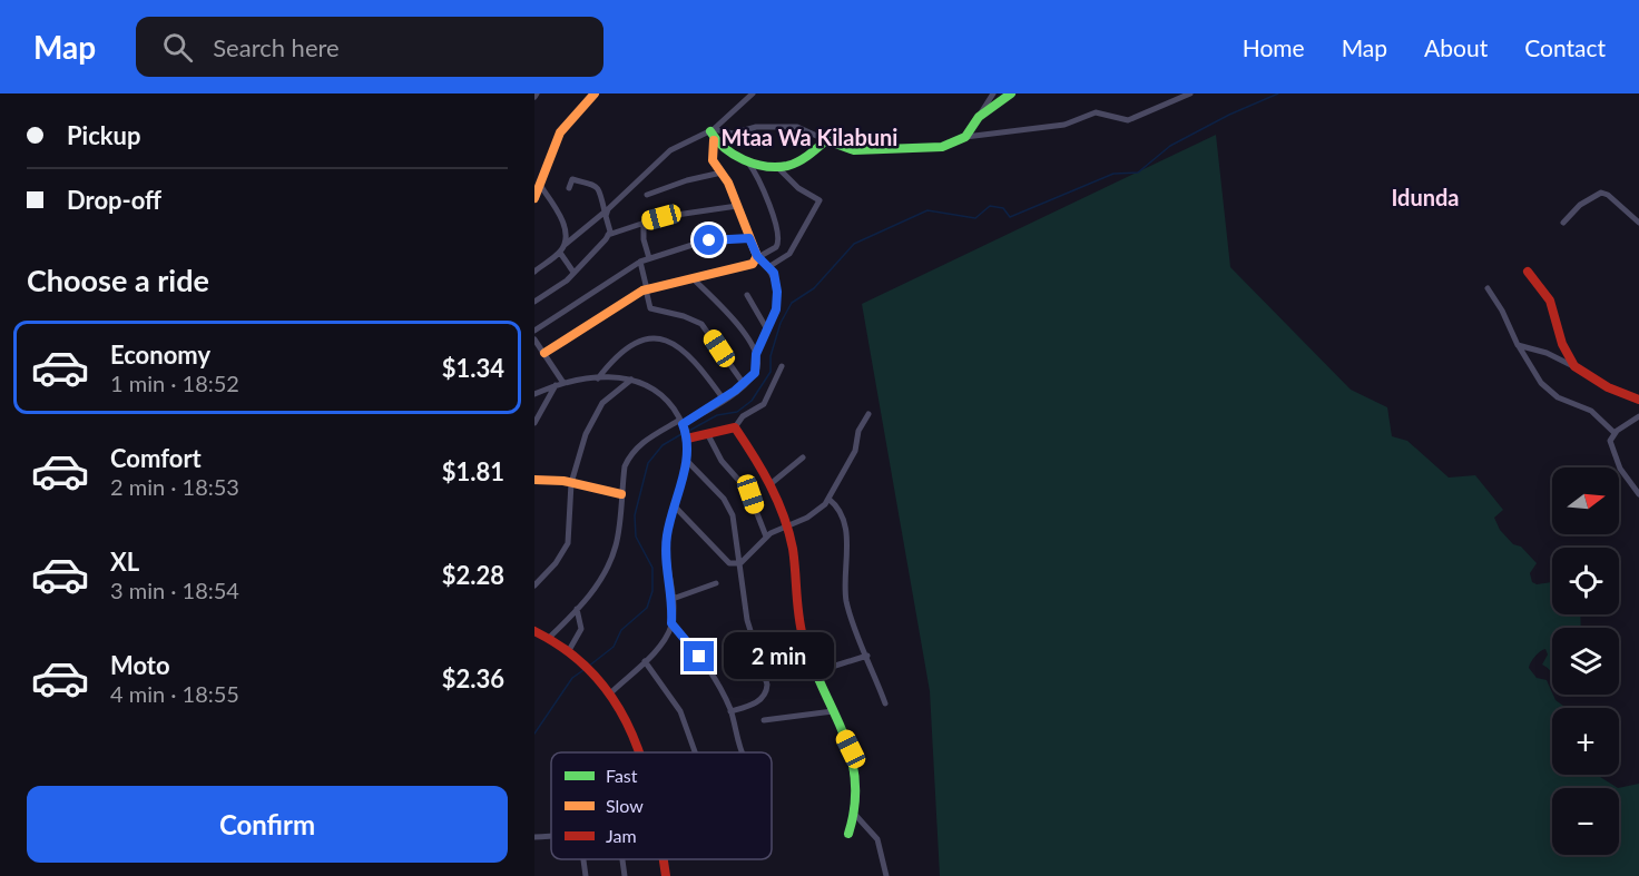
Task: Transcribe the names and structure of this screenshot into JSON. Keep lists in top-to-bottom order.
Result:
{
  "districts": ["Mtaa Wa Kilabuni", "Idunda"],
  "legend": ["Fast", "Slow", "Jam"],
  "north": "right",
  "page": {
    "header": "Map",
    "search": "Search here",
    "nav": [
      "Home",
      "Map",
      "About",
      "Contact"
    ],
    "banner": ["Pickup", "Drop-off"],
    "heading": "Choose a ride",
    "list": [
      {
        "name": "Economy",
        "note": "1 min · 18:52",
        "value": "$1.34"
      },
      {
        "name": "Comfort",
        "note": "2 min · 18:53",
        "value": "$1.81"
      },
      {
        "name": "XL",
        "note": "3 min · 18:54",
        "value": "$2.28"
      },
      {
        "name": "Moto",
        "note": "4 min · 18:55",
        "value": "$2.36"
      }
    ],
    "map_buttons": ["+", "−"],
    "bubble": "2 min",
    "buttons": "Confirm"
  }
}
